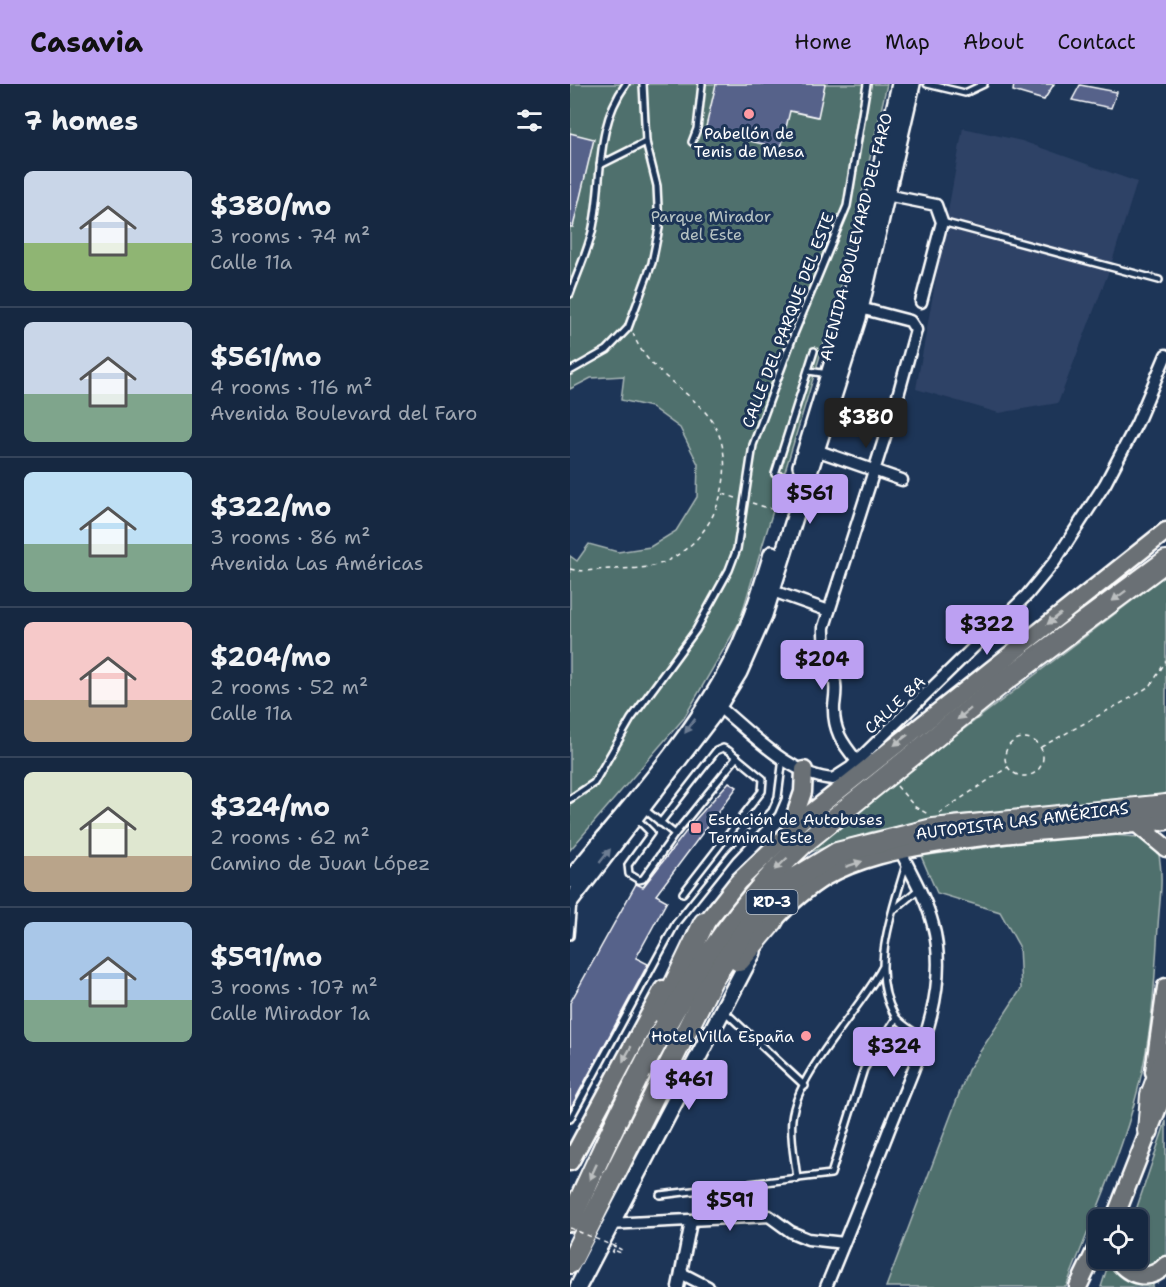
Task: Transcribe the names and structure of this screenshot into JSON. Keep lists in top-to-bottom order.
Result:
{
  "streets": {
    "highway": ["AUTOPISTA LAS AMÉRICAS", "RD-3"],
    "street": ["AVENIDA BOULEVARD DEL FARO", "CALLE 8A"],
    "lane": ["CALLE DEL PARQUE DEL ESTE"]
  },
  "parks": ["Parque Mirador del Este"],
  "places": {
    "other": ["Pabellón de Tenis de Mesa", "Hotel Villa España"],
    "transit": ["Estación de Autobuses Terminal Este"]
  },
  "page": {
    "header": "Casavia",
    "nav": [
      "Home",
      "Map",
      "About",
      "Contact"
    ],
    "heading": "7 homes",
    "list": [
      {
        "name": "$380/mo",
        "note": "3 rooms · 74 m² · Calle 11a"
      },
      {
        "name": "$561/mo",
        "note": "4 rooms · 116 m² · Avenida Boulevard del Faro"
      },
      {
        "name": "$322/mo",
        "note": "3 rooms · 86 m² · Avenida Las Américas"
      },
      {
        "name": "$204/mo",
        "note": "2 rooms · 52 m² · Calle 11a"
      },
      {
        "name": "$324/mo",
        "note": "2 rooms · 62 m² · Camino de Juan López"
      },
      {
        "name": "$591/mo",
        "note": "3 rooms · 107 m² · Calle Mirador 1a"
      }
    ],
    "price": [
      "$380",
      "$561",
      "$322",
      "$204",
      "$324",
      "$461",
      "$591"
    ]
  }
}
